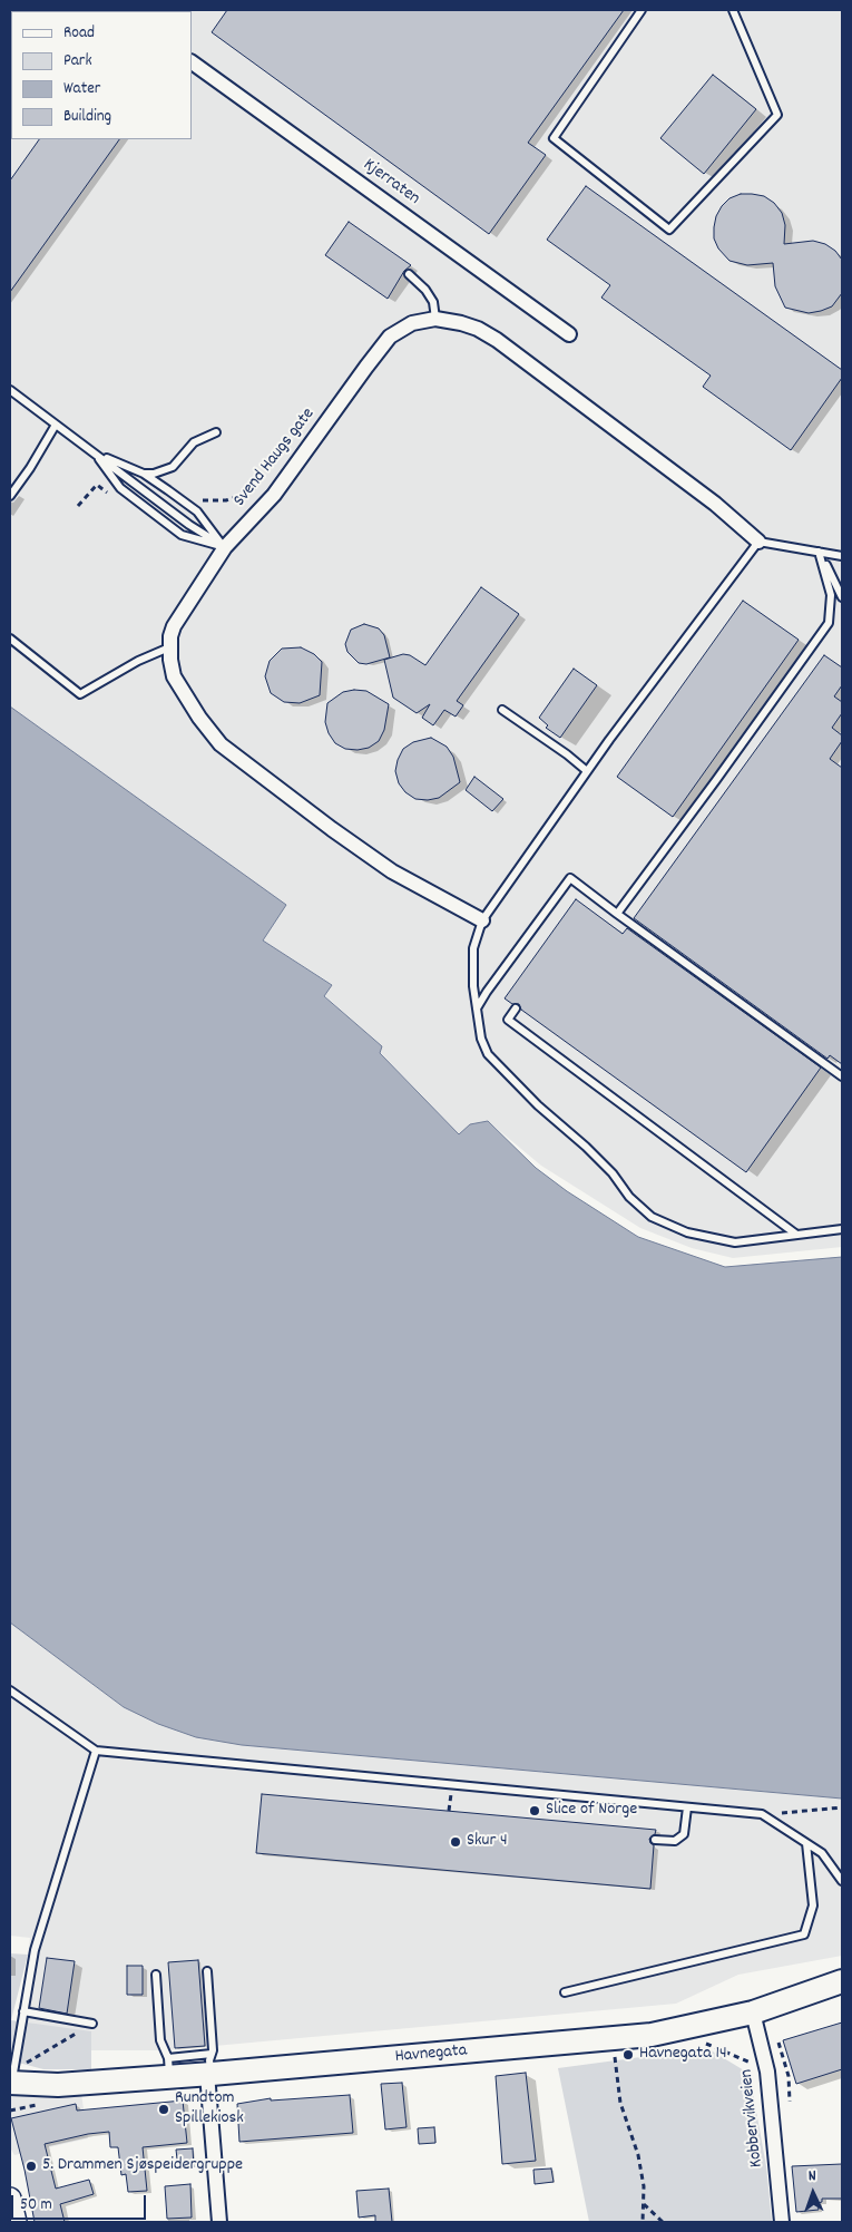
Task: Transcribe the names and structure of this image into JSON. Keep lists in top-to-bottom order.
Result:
{
  "streets": {
    "main road": ["Havnegata"],
    "street": ["Kjerraten", "Svend Haugs gate", "Kobbervikveien"]
  },
  "crossings": [
    ["Havnegata", "Kobbervikveien"]
  ],
  "places": [
    "Slice of Norge",
    "Skur 4",
    "Havnegata 14",
    "Rundtom Spillekiosk",
    "5. Drammen Sjøspeidergruppe"
  ],
  "legend": [
    "Road",
    "Park",
    "Water",
    "Building"
  ],
  "scale_bar": "50 m",
  "north": "top"
}
